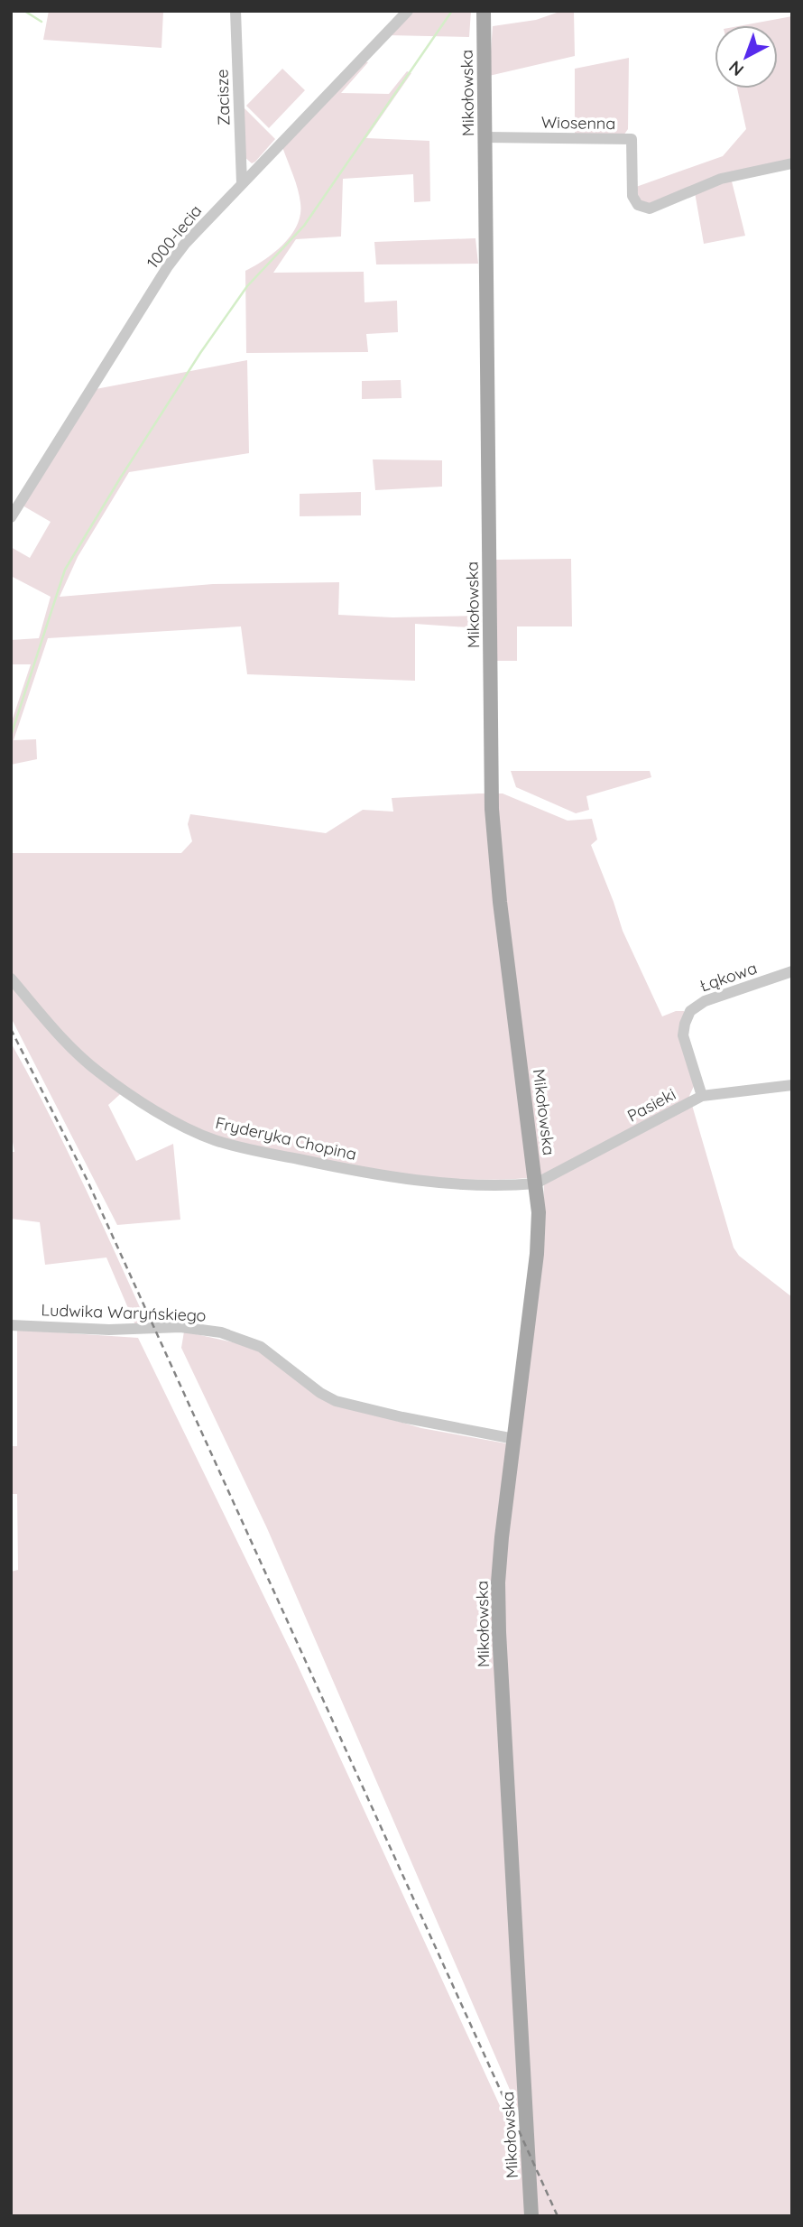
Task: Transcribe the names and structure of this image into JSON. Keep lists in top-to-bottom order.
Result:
{
  "streets": {
    "main road": ["Mikołowska"],
    "street": [
      "Zacisze",
      "Wiosenna",
      "1000-lecia",
      "Łąkowa",
      "Pasieki",
      "Fryderyka Chopina",
      "Ludwika Waryńskiego"
    ]
  },
  "crossings": [
    ["Mikołowska", "Wiosenna"],
    ["Mikołowska", "Pasieki"],
    ["Mikołowska", "Fryderyka Chopina"],
    ["Mikołowska", "Ludwika Waryńskiego"],
    ["Zacisze", "1000-lecia"],
    ["Łąkowa", "Pasieki"],
    ["Pasieki", "Fryderyka Chopina"]
  ],
  "north": "bottom left"
}
